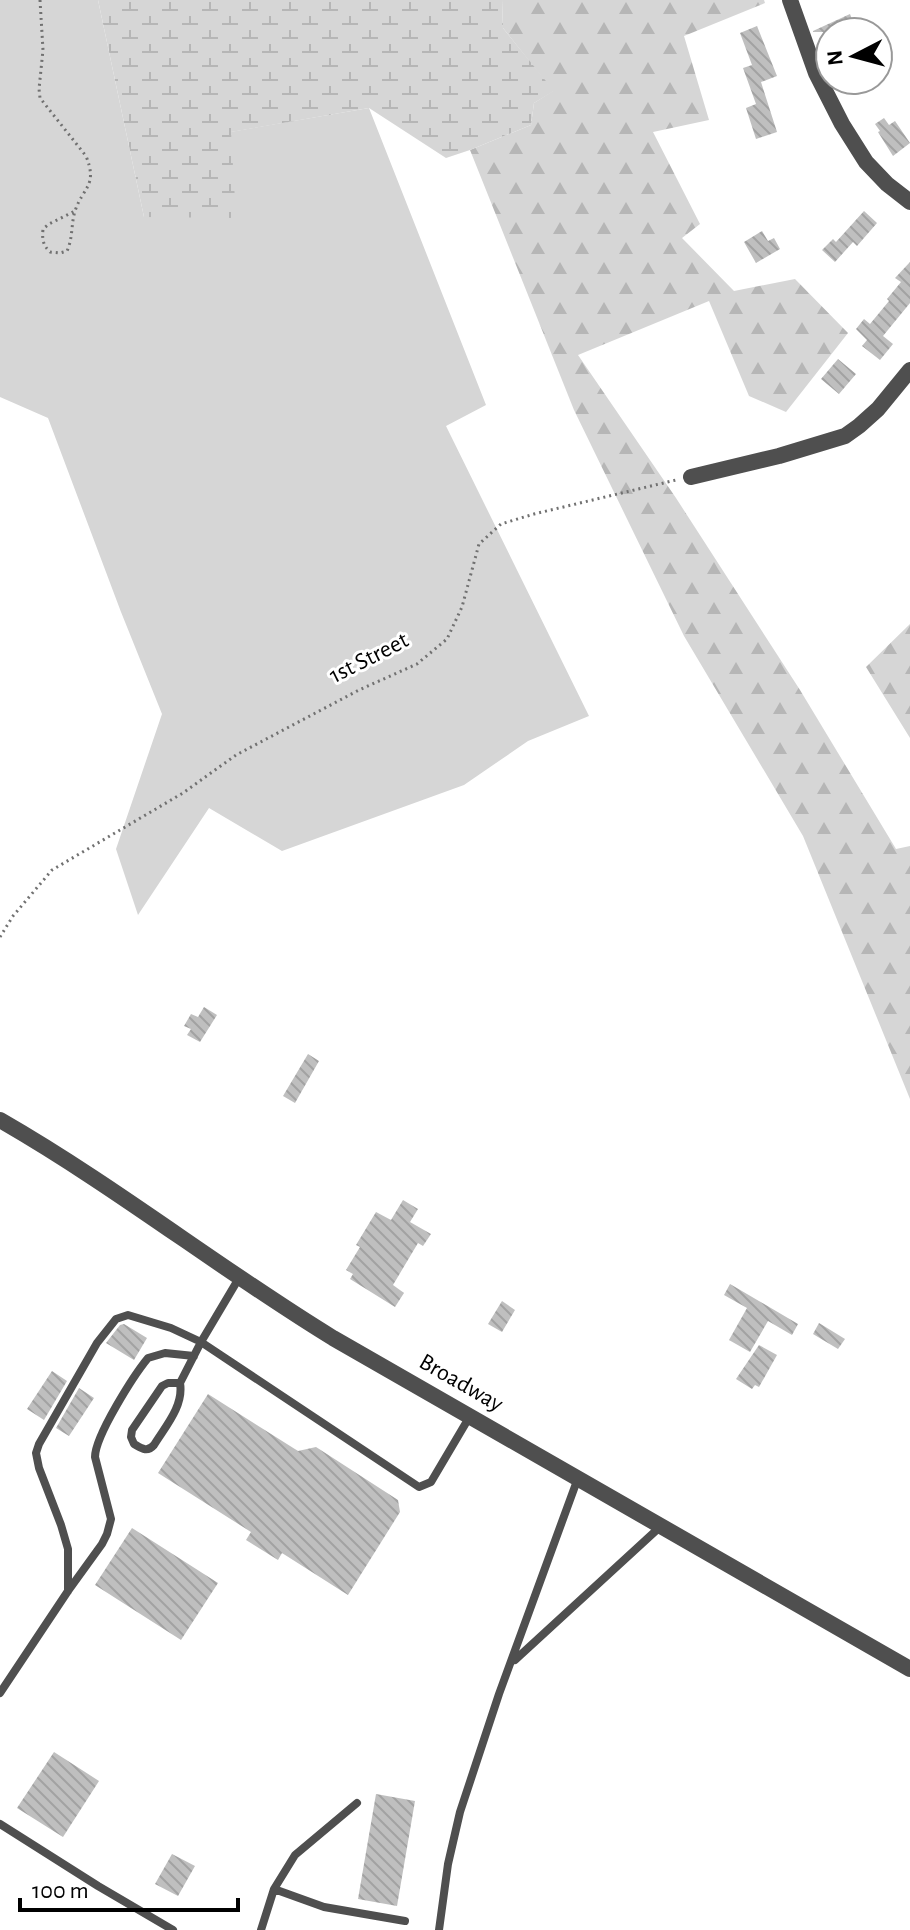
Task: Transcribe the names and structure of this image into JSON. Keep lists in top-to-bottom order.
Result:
{
  "streets": {
    "street": ["Broadway"],
    "path": ["1st Street"]
  },
  "scale_bar": "100 m",
  "north": "left"
}
